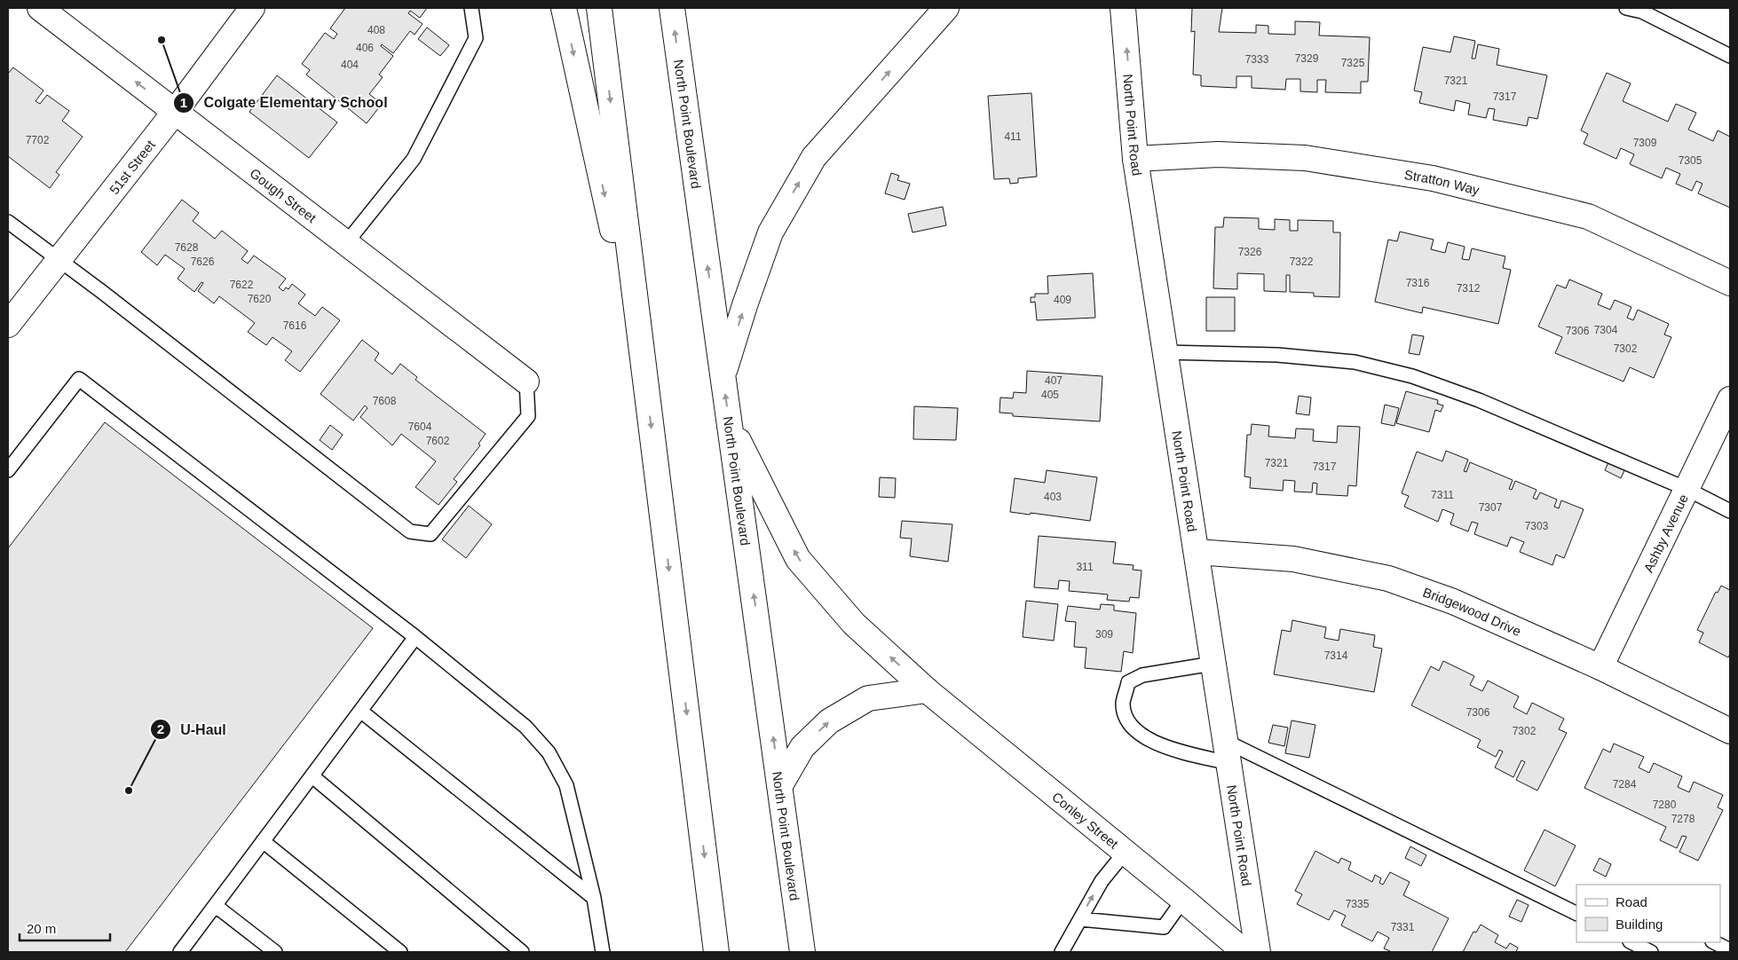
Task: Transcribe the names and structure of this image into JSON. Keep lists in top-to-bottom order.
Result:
{
  "streets": {
    "street": [
      "North Point Boulevard",
      "North Point Road",
      "51st Street",
      "Stratton Way",
      "Gough Street",
      "Ashby Avenue",
      "Bridgewood Drive",
      "Conley Street"
    ]
  },
  "crossings": [
    ["North Point Boulevard", "Conley Street"],
    ["North Point Road", "Stratton Way"],
    ["North Point Road", "Bridgewood Drive"],
    ["51st Street", "Gough Street"],
    ["Ashby Avenue", "Bridgewood Drive"]
  ],
  "one_way": ["Conley Street"],
  "places": ["Colgate Elementary School", "U-Haul"],
  "house_numbers": [
    "408",
    "406",
    "7329",
    "7333",
    "7325",
    "404",
    "7321",
    "7317",
    "411",
    "7702",
    "7309",
    "7305",
    "7628",
    "7326",
    "7626",
    "7322",
    "7316",
    "7622",
    "7312",
    "7620",
    "409",
    "7616",
    "7304",
    "7306",
    "7302",
    "407",
    "405",
    "7608",
    "7604",
    "7602",
    "7321",
    "7317",
    "7311",
    "403",
    "7307",
    "7303",
    "311",
    "309",
    "7314",
    "7306",
    "7302",
    "7284",
    "7280",
    "7278",
    "7335",
    "7331"
  ],
  "legend": ["Road", "Building"],
  "scale_bar": "20 m"
}
